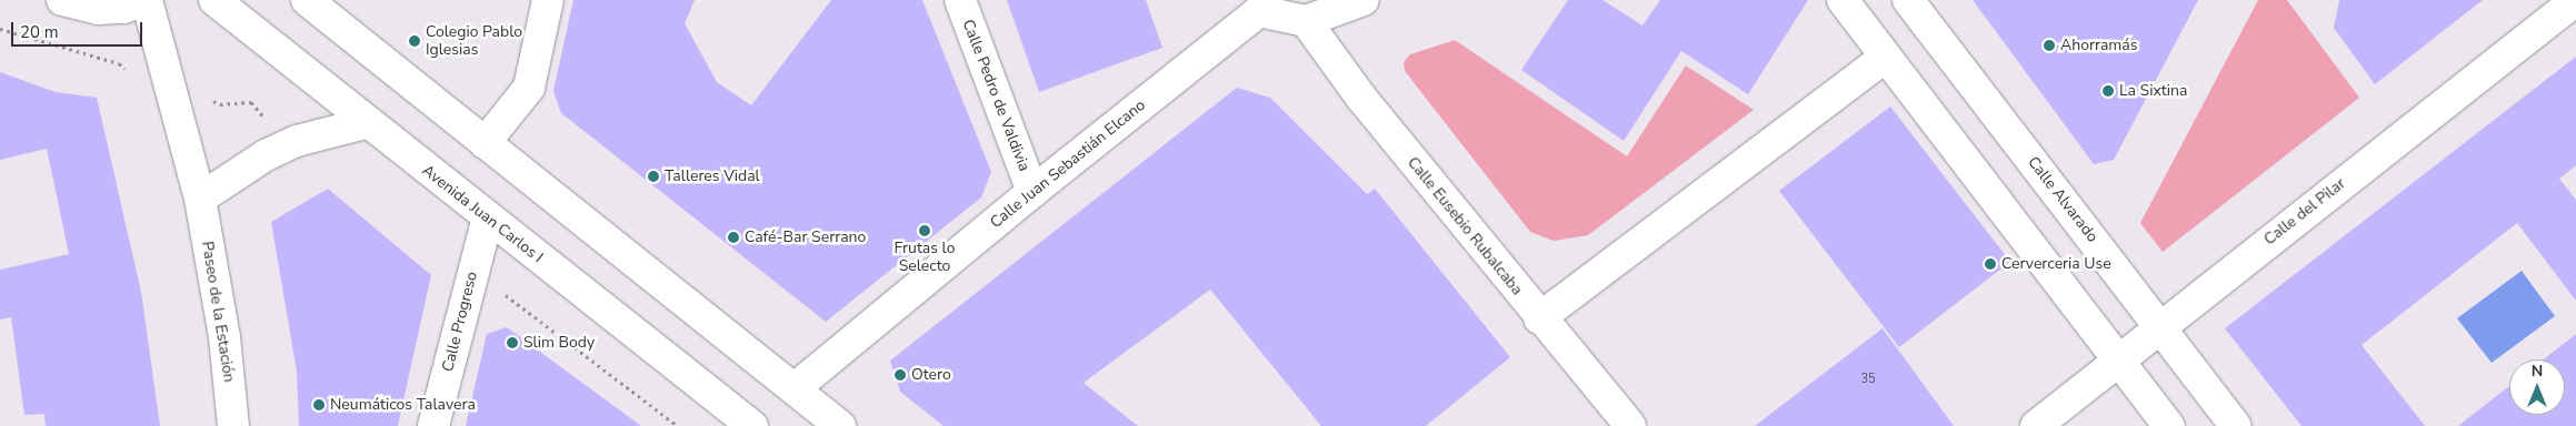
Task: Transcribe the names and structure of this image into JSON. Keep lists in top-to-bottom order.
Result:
{
  "streets": {
    "street": [
      "Calle Pedro de Valdivia",
      "Calle Juan Sebastián Elcano",
      "Calle Alvarado",
      "Calle del Pilar",
      "Avenida Juan Carlos I",
      "Calle Eusebio Rubalcaba",
      "Paseo de la Estación",
      "Calle Progreso"
    ]
  },
  "crossings": [
    ["Calle Pedro de Valdivia", "Calle Juan Sebastián Elcano"],
    ["Calle Juan Sebastián Elcano", "Calle Eusebio Rubalcaba"],
    ["Calle Alvarado", "Calle del Pilar"],
    ["Avenida Juan Carlos I", "Calle Progreso"]
  ],
  "places": [
    "Colegio Pablo Iglesias",
    "Ahorramás",
    "La Sixtina",
    "Talleres Vidal",
    "Frutas lo Selecto",
    "Café-Bar Serrano",
    "Cerverceria Use",
    "Slim Body",
    "Otero",
    "Neumáticos Talavera"
  ],
  "house_numbers": ["35"],
  "scale_bar": "20 m",
  "north": "top"
}
